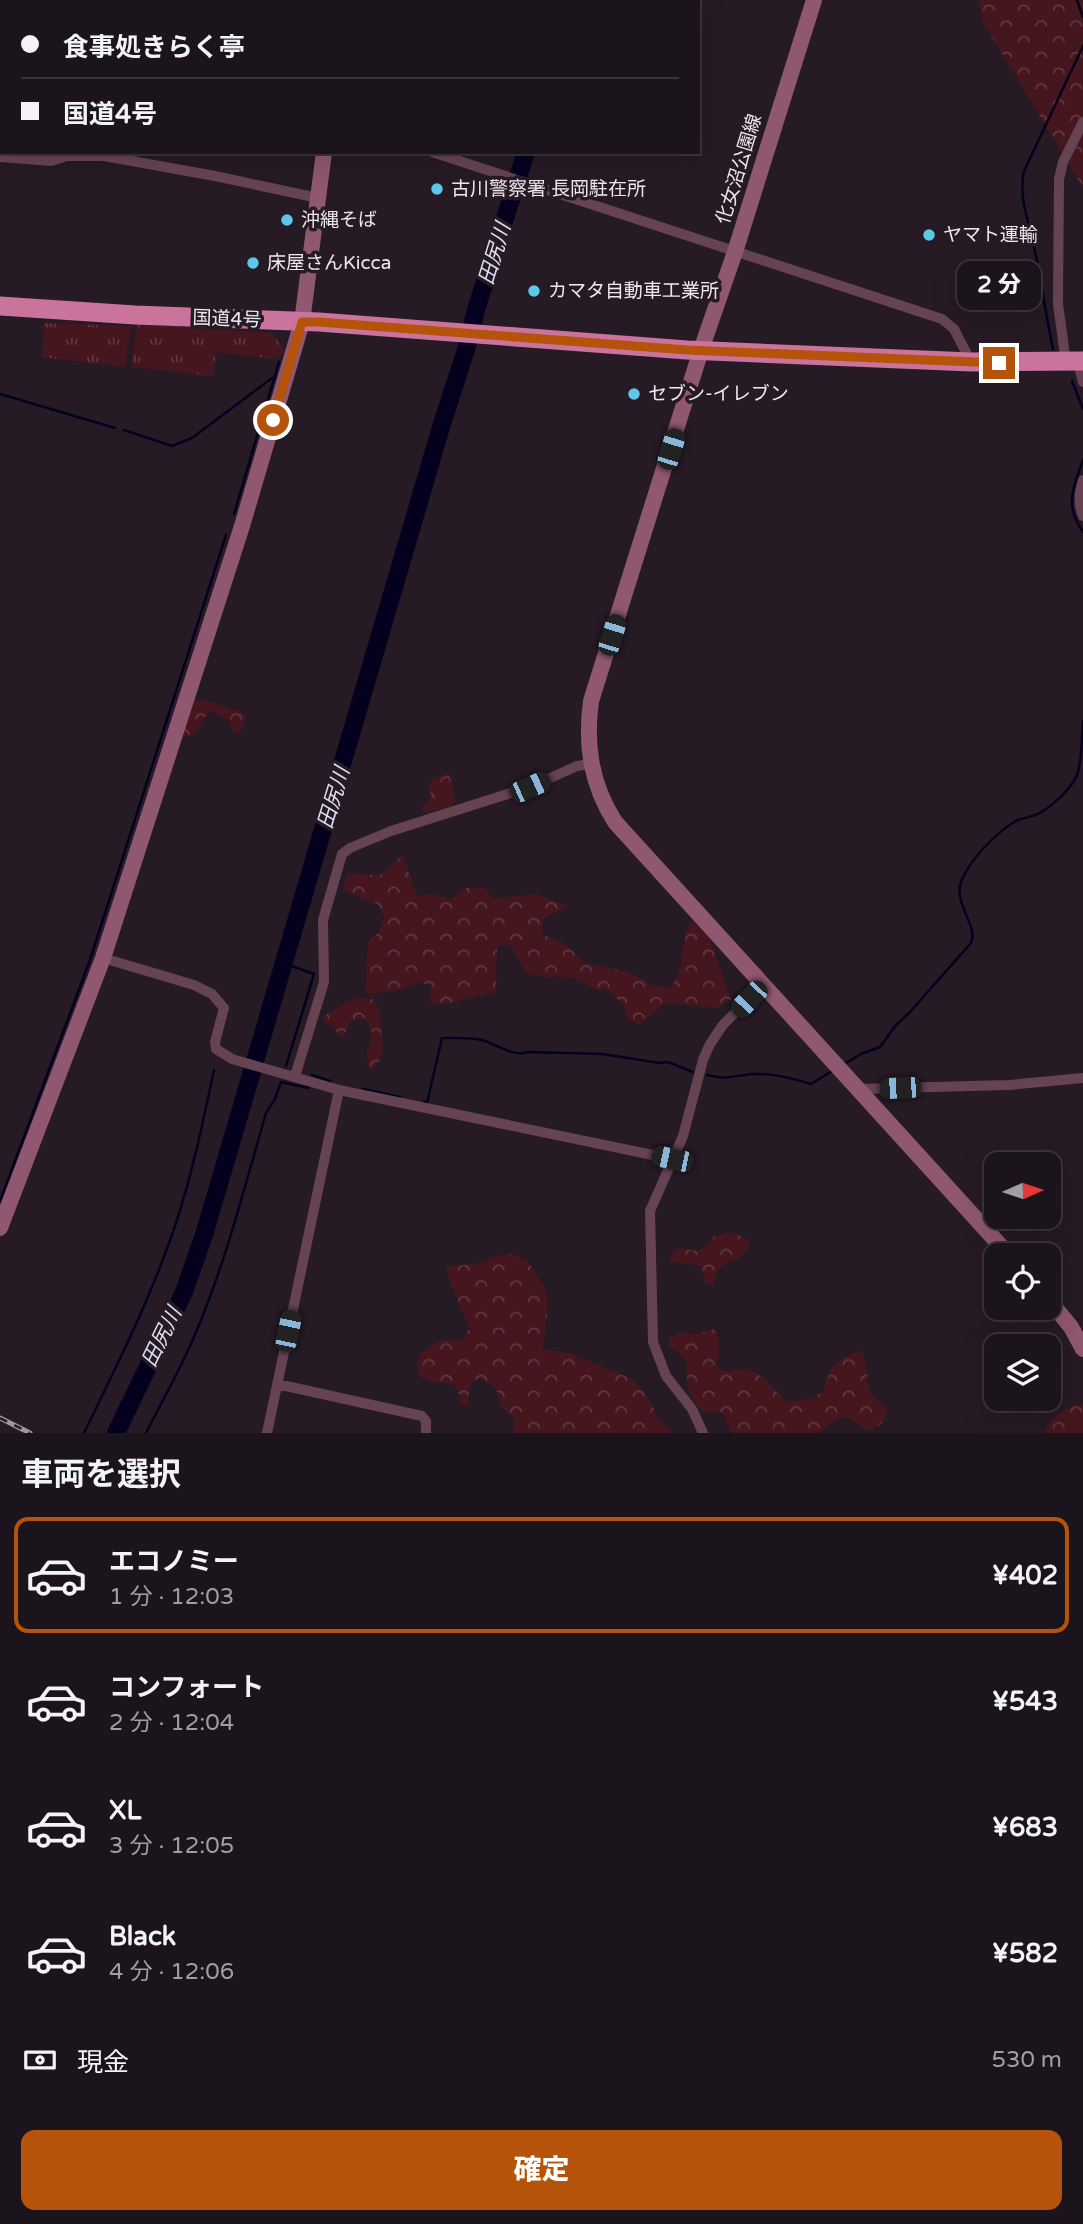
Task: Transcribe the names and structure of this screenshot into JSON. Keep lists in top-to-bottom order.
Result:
{
  "streets": {
    "highway": ["国道4号"],
    "street": ["化女沼公園線"]
  },
  "crossings": [
    ["化女沼公園線", "国道4号"]
  ],
  "water": ["田尻川"],
  "places": [
    "古川警察署 長岡駐在所",
    "沖縄そば",
    "ヤマト運輸",
    "床屋さんKicca",
    "カマタ自動車工業所",
    "セブン-イレブン"
  ],
  "north": "right",
  "page": {
    "banner": ["食事処きらく亭", "国道4号"],
    "bubble": "2 分",
    "heading": "車両を選択",
    "list": [
      {
        "name": "エコノミー",
        "note": "1 分 · 12:03",
        "value": "¥402"
      },
      {
        "name": "コンフォート",
        "note": "2 分 · 12:04",
        "value": "¥543"
      },
      {
        "name": "XL",
        "note": "3 分 · 12:05",
        "value": "¥683"
      },
      {
        "name": "Black",
        "note": "4 分 · 12:06",
        "value": "¥582"
      }
    ],
    "pay": ["現金", "530 m"],
    "buttons": "確定"
  }
}
